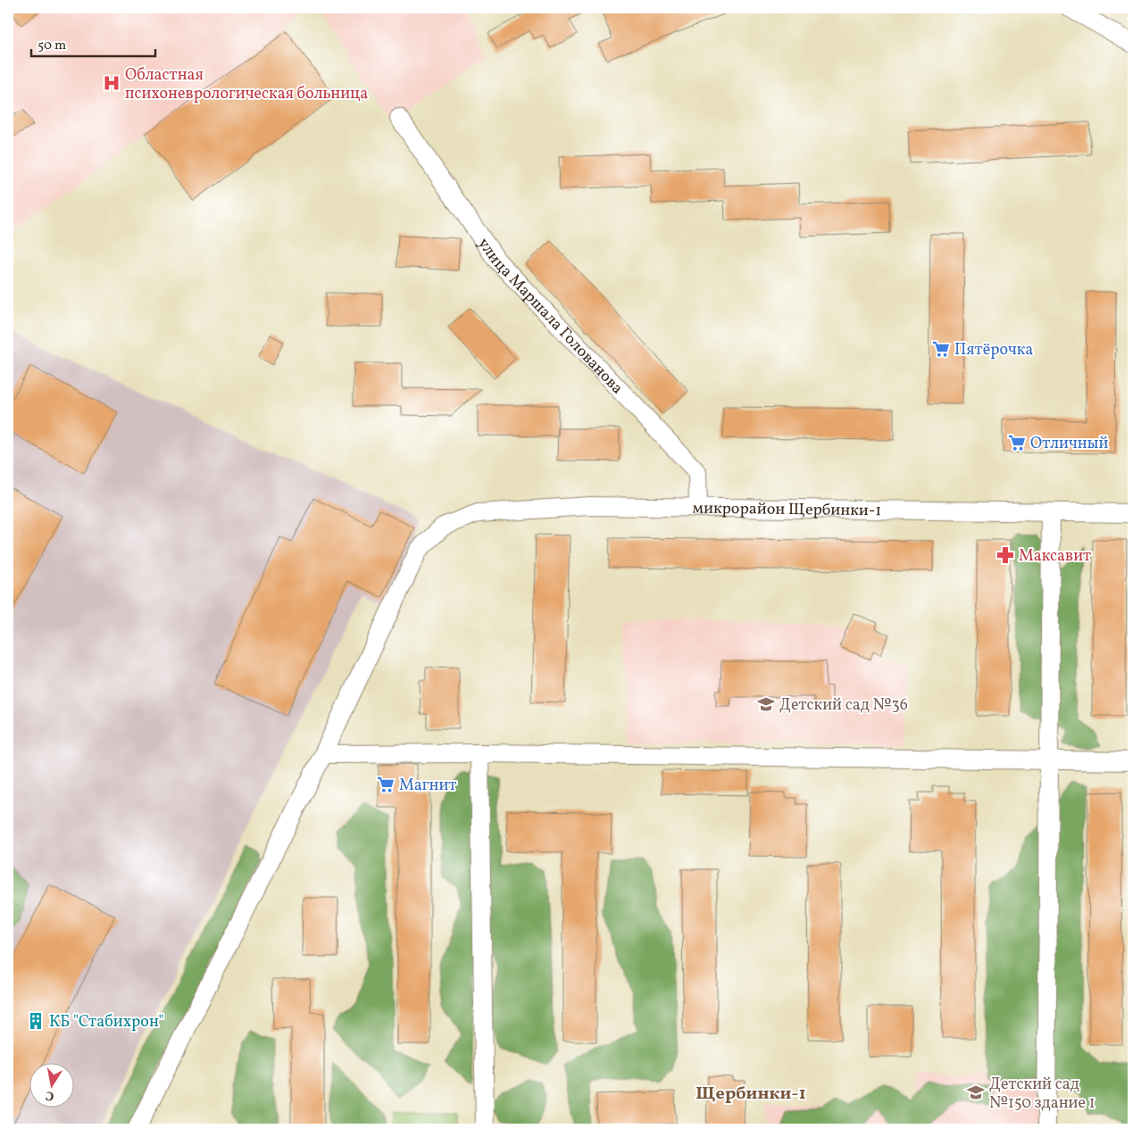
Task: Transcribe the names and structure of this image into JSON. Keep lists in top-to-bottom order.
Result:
{
  "streets": {
    "street": ["улица Маршала Голованова", "микрорайон Щербинки-1"]
  },
  "crossings": [
    ["улица Маршала Голованова", "микрорайон Щербинки-1"]
  ],
  "districts": ["Щербинки-1"],
  "places": {
    "hospital": ["Областная психоневрологическая больница"],
    "supermarket": ["Пятёрочка", "Отличный", "Магнит"],
    "pharmacy": ["Максавит"],
    "school or university": ["Детский сад №36", "Детский сад №150 здание 1"],
    "building": ["КБ \"Стабихрон\""]
  },
  "scale_bar": "50 m",
  "north": "bottom"
}
